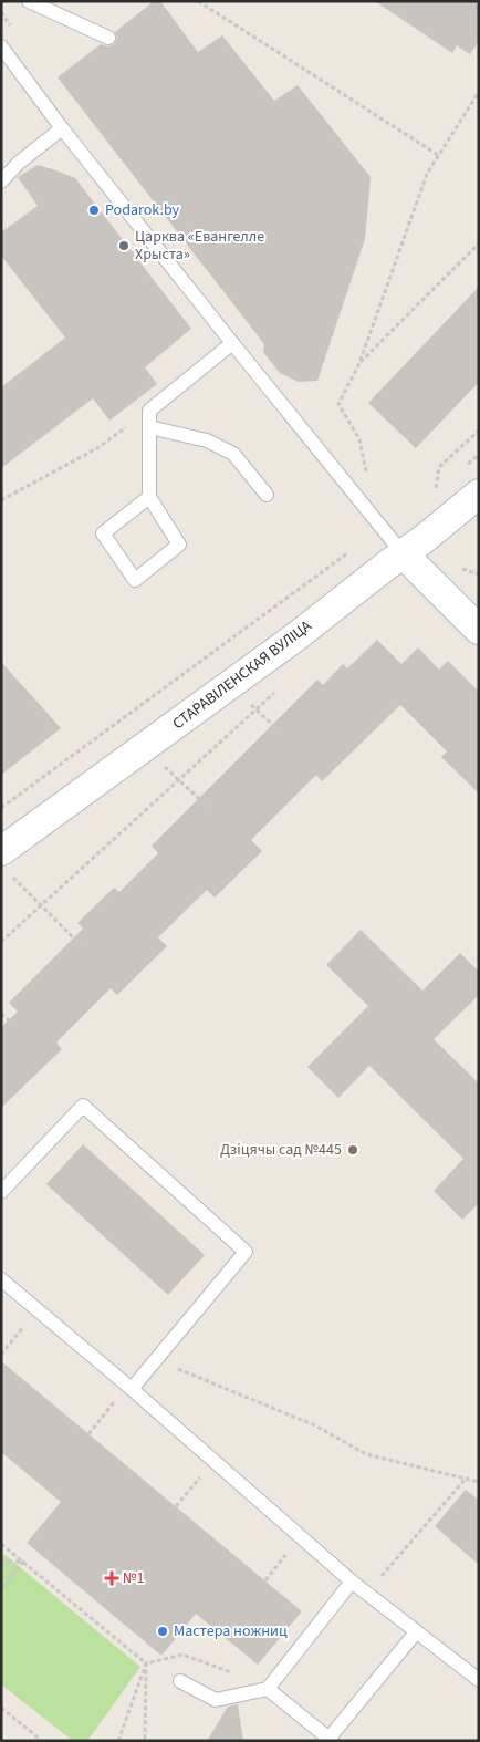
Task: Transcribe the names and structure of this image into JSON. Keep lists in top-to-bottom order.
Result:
{
  "streets": {
    "street": ["СТАРАВІЛЕНСКАЯ ВУЛІЦА"]
  },
  "places": {
    "other": [
      "Podarok.by",
      "Царква «Евангелле Хрыста»",
      "Дзіцячы сад №445",
      "Мастера ножниц"
    ],
    "health": ["№1"]
  }
}
